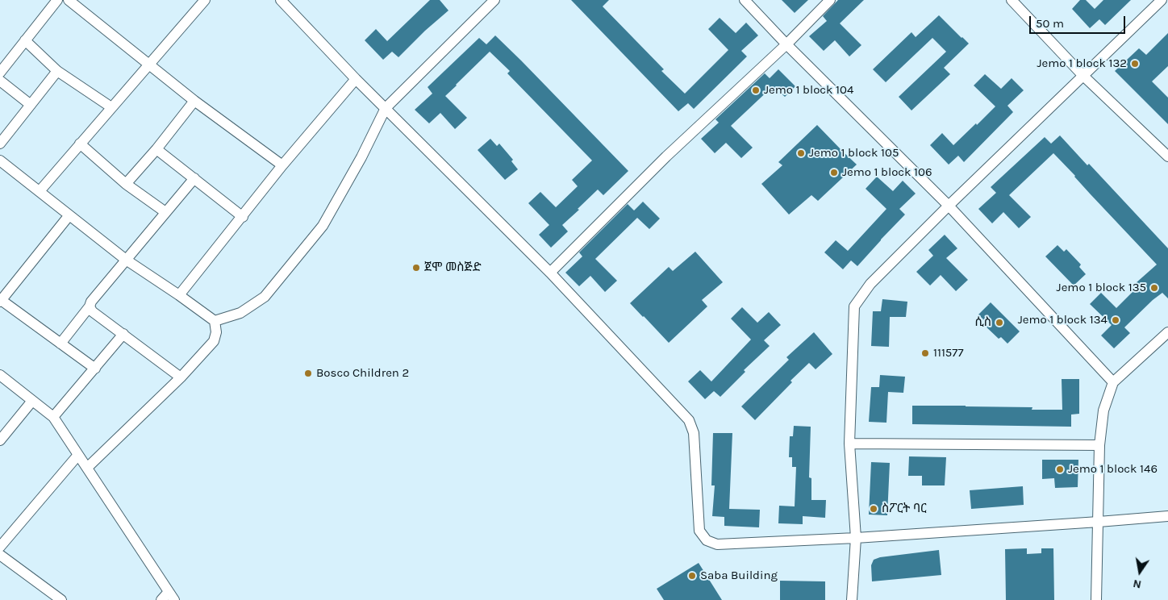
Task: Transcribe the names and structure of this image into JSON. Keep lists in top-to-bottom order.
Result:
{
  "places": [
    "Jemo 1 block 132",
    "Jemo 1 block 104",
    "Jemo 1 block 105",
    "Jemo 1 block 106",
    "ጀሞ መስጅድ",
    "Jemo 1 block 135",
    "Jemo 1 block 134",
    "ሲስ",
    "111577",
    "Bosco Children 2",
    "Jemo 1 block 146",
    "ስፖርት ባር",
    "Saba Building"
  ],
  "scale_bar": "50 m",
  "north": "bottom"
}
